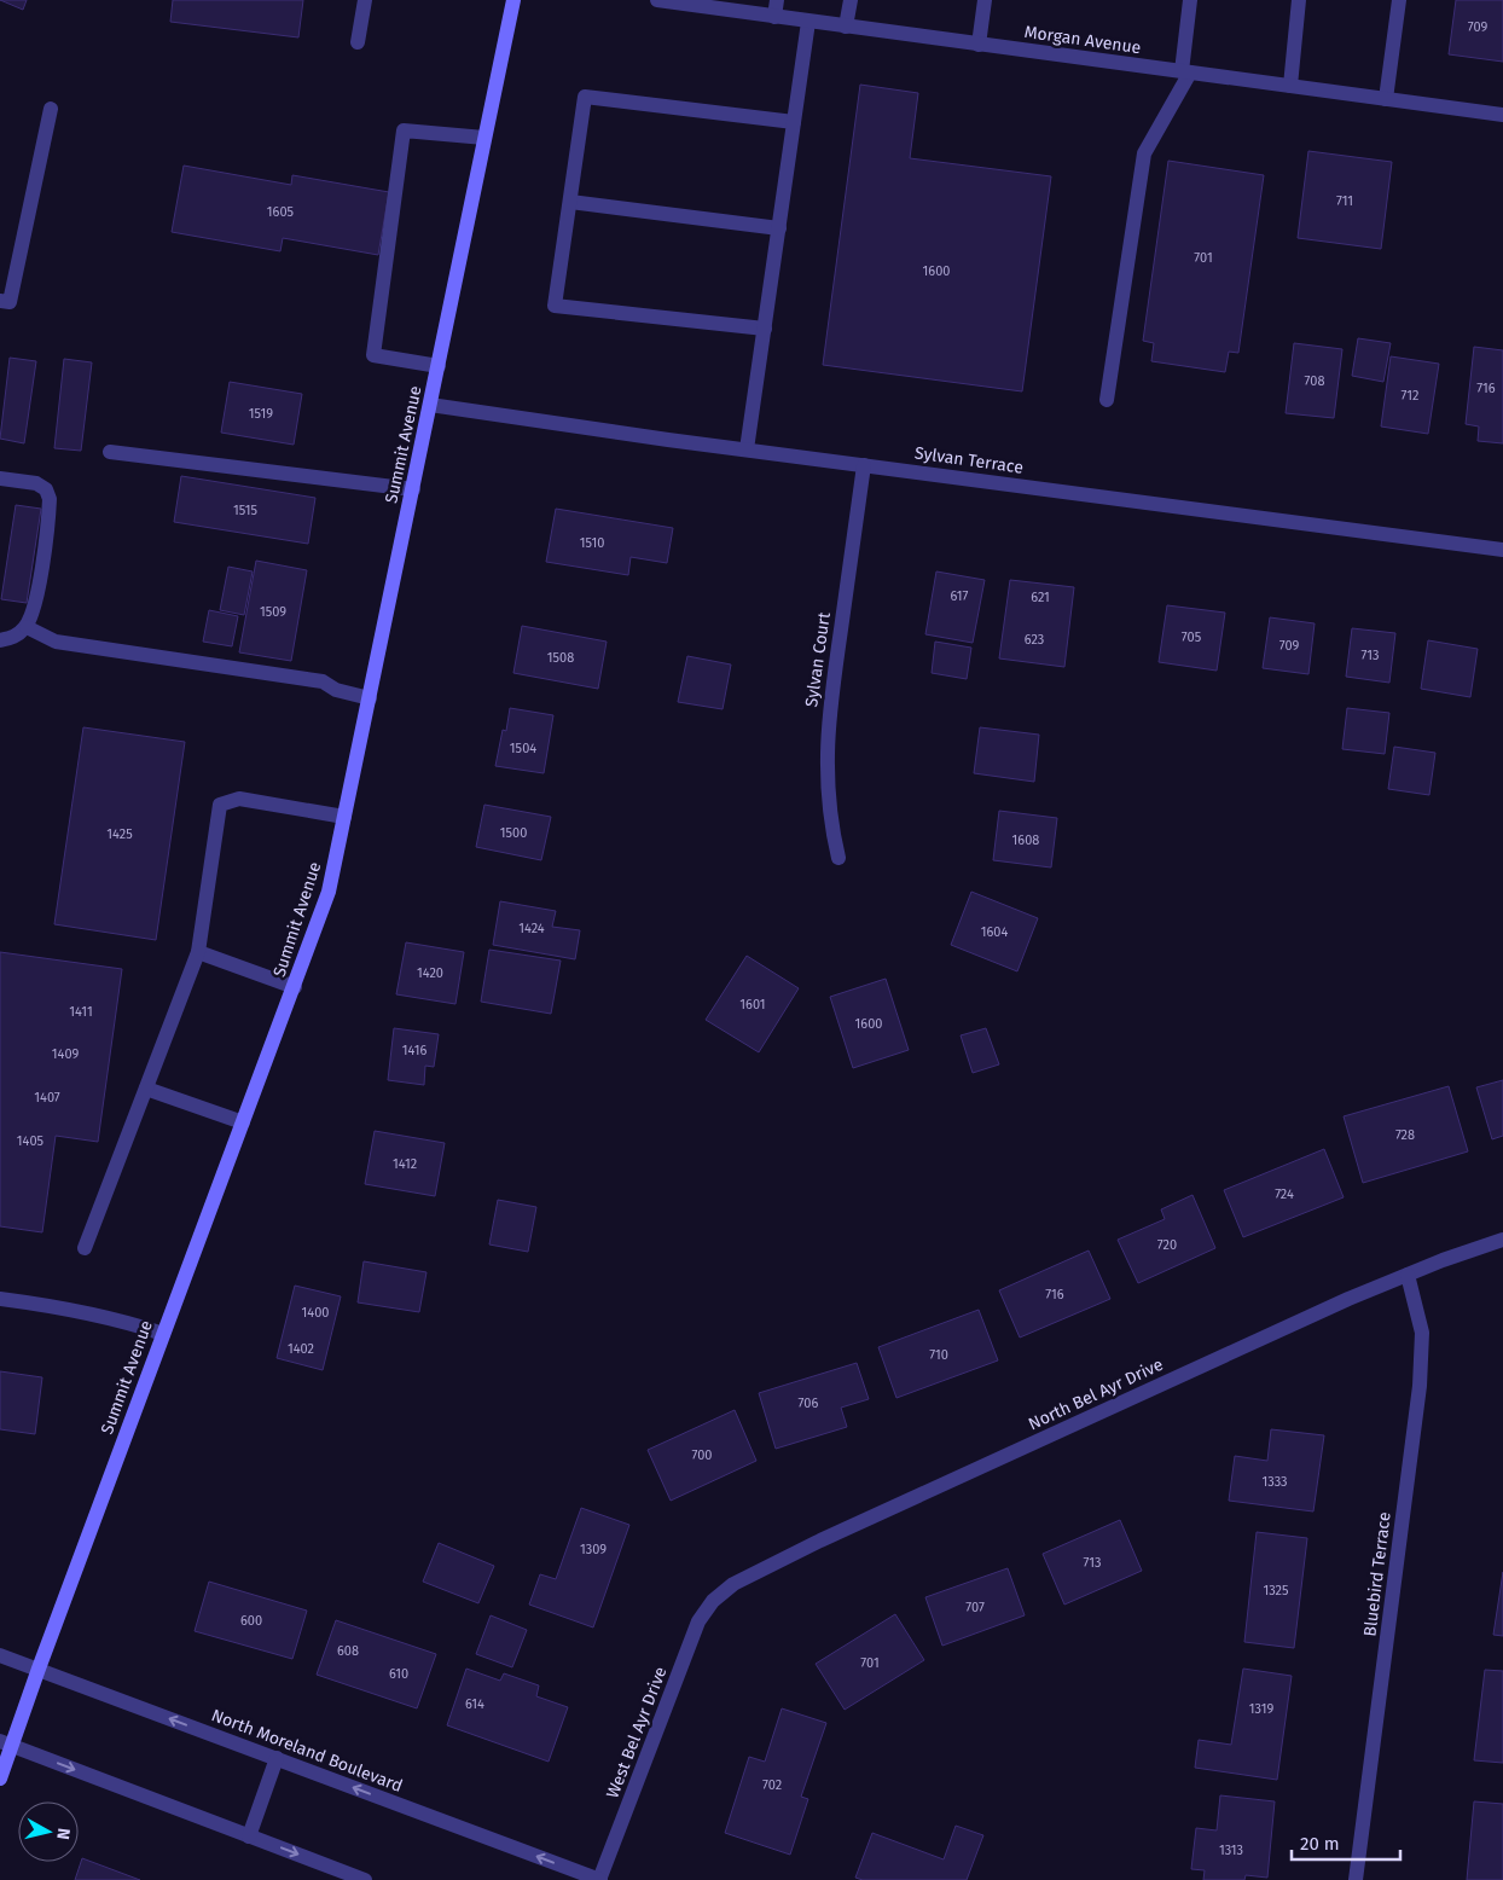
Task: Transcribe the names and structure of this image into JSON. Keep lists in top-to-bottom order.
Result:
{
  "streets": {
    "main road": ["Summit Avenue"],
    "street": [
      "Morgan Avenue",
      "Sylvan Terrace",
      "Sylvan Court",
      "North Bel Ayr Drive",
      "Bluebird Terrace",
      "West Bel Ayr Drive",
      "North Moreland Boulevard"
    ]
  },
  "crossings": [
    ["Summit Avenue", "Sylvan Terrace"],
    ["Summit Avenue", "North Moreland Boulevard"],
    ["Sylvan Terrace", "Sylvan Court"],
    ["North Bel Ayr Drive", "Bluebird Terrace"],
    ["North Bel Ayr Drive", "West Bel Ayr Drive"],
    ["West Bel Ayr Drive", "North Moreland Boulevard"]
  ],
  "house_numbers": [
    "709",
    "711",
    "1605",
    "701",
    "1600",
    "708",
    "716",
    "712",
    "1519",
    "1515",
    "1510",
    "617",
    "621",
    "1509",
    "705",
    "623",
    "709",
    "713",
    "1508",
    "1504",
    "1500",
    "1425",
    "1608",
    "1424",
    "1604",
    "1420",
    "1601",
    "1411",
    "1600",
    "1416",
    "1409",
    "1407",
    "728",
    "1405",
    "1412",
    "724",
    "720",
    "716",
    "1400",
    "1402",
    "710",
    "706",
    "700",
    "1333",
    "1309",
    "713",
    "1325",
    "707",
    "600",
    "608",
    "701",
    "610",
    "614",
    "1319",
    "702",
    "1313"
  ],
  "scale_bar": "20 m",
  "north": "right"
}
